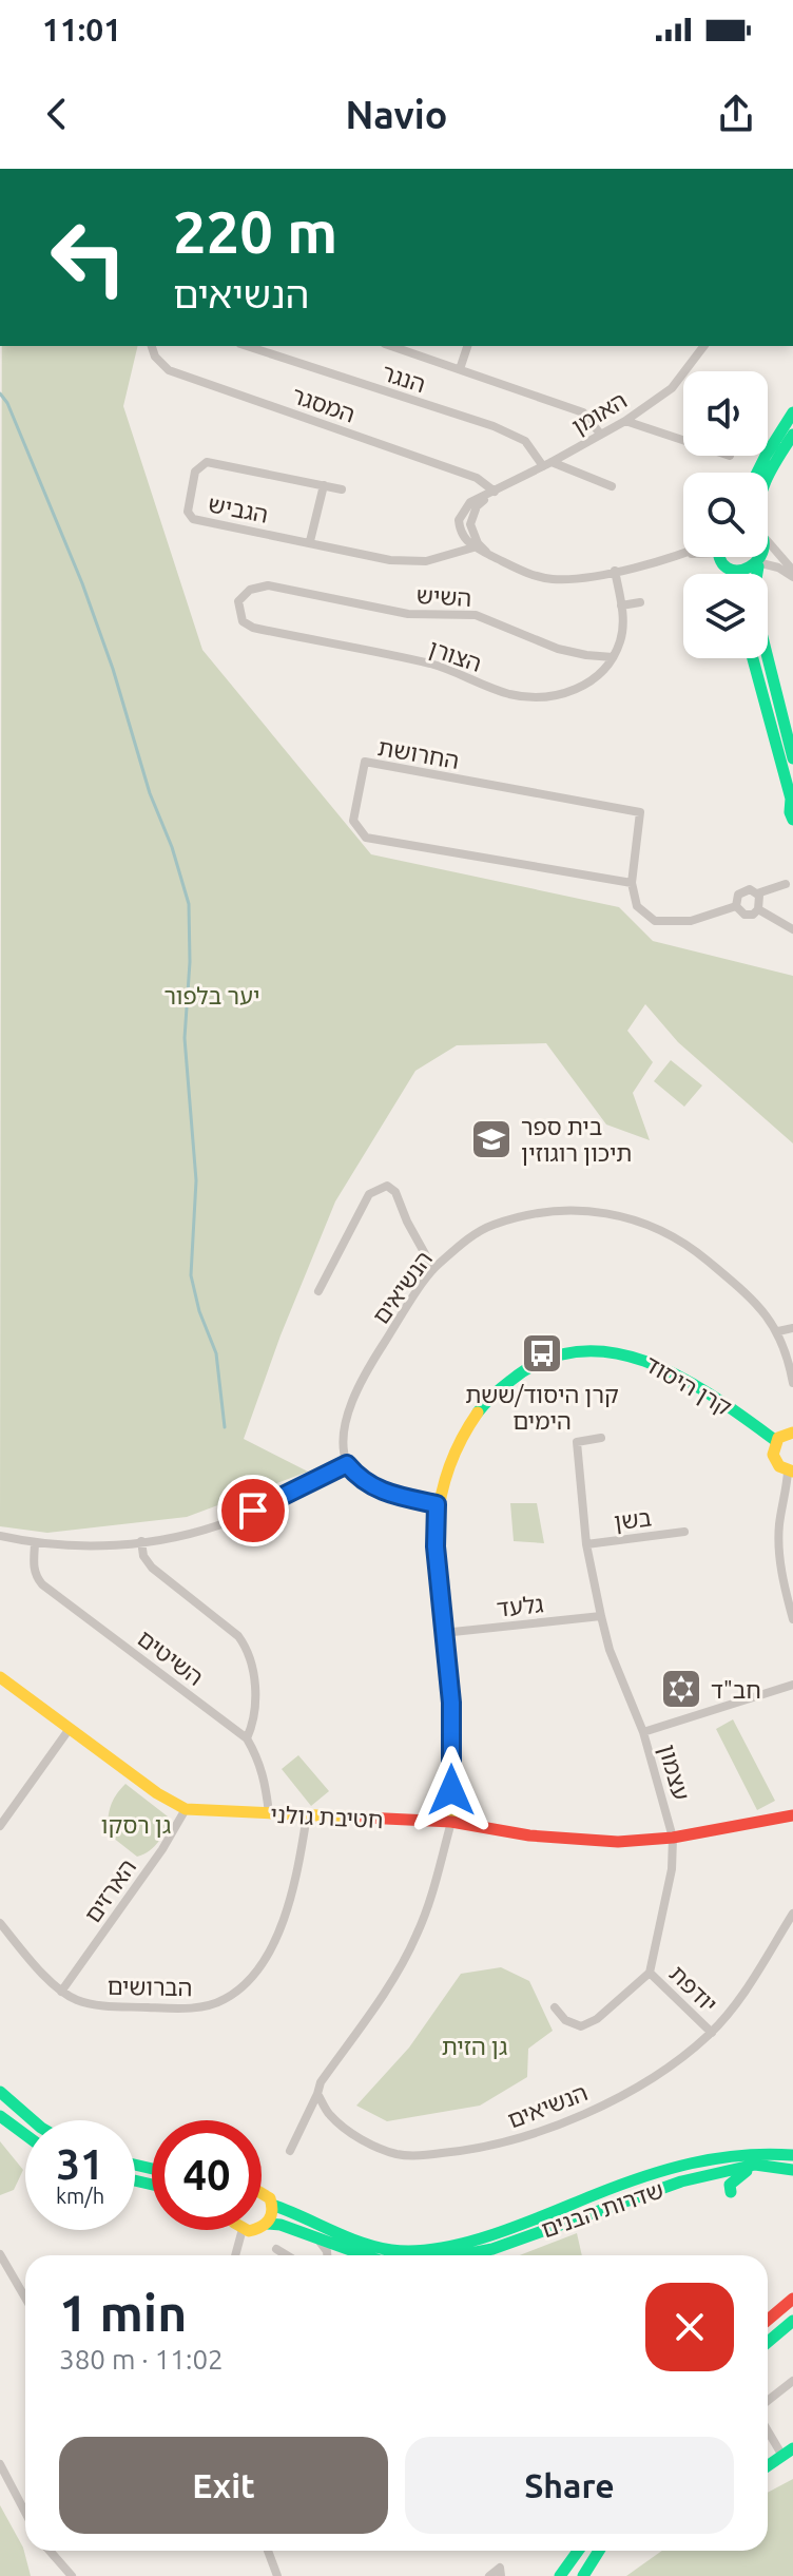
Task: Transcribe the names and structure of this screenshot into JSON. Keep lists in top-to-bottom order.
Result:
{
  "streets": {
    "main road": ["קרן היסוד", "חטיבת גולני", "שדרות הבנים"],
    "street": [
      "הנגר",
      "המסגר",
      "האומן",
      "הגביש",
      "השיש",
      "הצורן",
      "החרושת",
      "הנשיאים",
      "בשן",
      "גלעד",
      "השיטים",
      "עצמון",
      "הארזים",
      "הברושים",
      "יודפת"
    ]
  },
  "crossings": [
    ["הנגר", "האומן"],
    ["המסגר", "האומן"],
    ["האומן", "הגביש"],
    ["השיש", "הצורן"],
    ["הנשיאים", "יודפת"],
    ["קרן היסוד", "גלעד"],
    ["קרן היסוד", "חטיבת גולני"],
    ["בשן", "עצמון"],
    ["גלעד", "עצמון"],
    ["השיטים", "חטיבת גולני"],
    ["עצמון", "חטיבת גולני"],
    ["עצמון", "יודפת"],
    ["חטיבת גולני", "הארזים"],
    ["חטיבת גולני", "הברושים"],
    ["הארזים", "הברושים"]
  ],
  "parks": ["יער בלפור", "גן רסקו", "גן הזית"],
  "places": {
    "school or university": ["בית ספר תיכון רוגוזין"],
    "bus stop": ["קרן היסוד/ששת הימים"],
    "synagogue": ["חב\"ד"]
  },
  "page": {
    "status": "11:01",
    "header": "Navio",
    "turn": ["220 m", "הנשיאים"],
    "speed": "31 km/h",
    "limit": "40",
    "heading": ["1 min", "380 m · 11:02"],
    "buttons": ["Exit", "Share"]
  }
}
